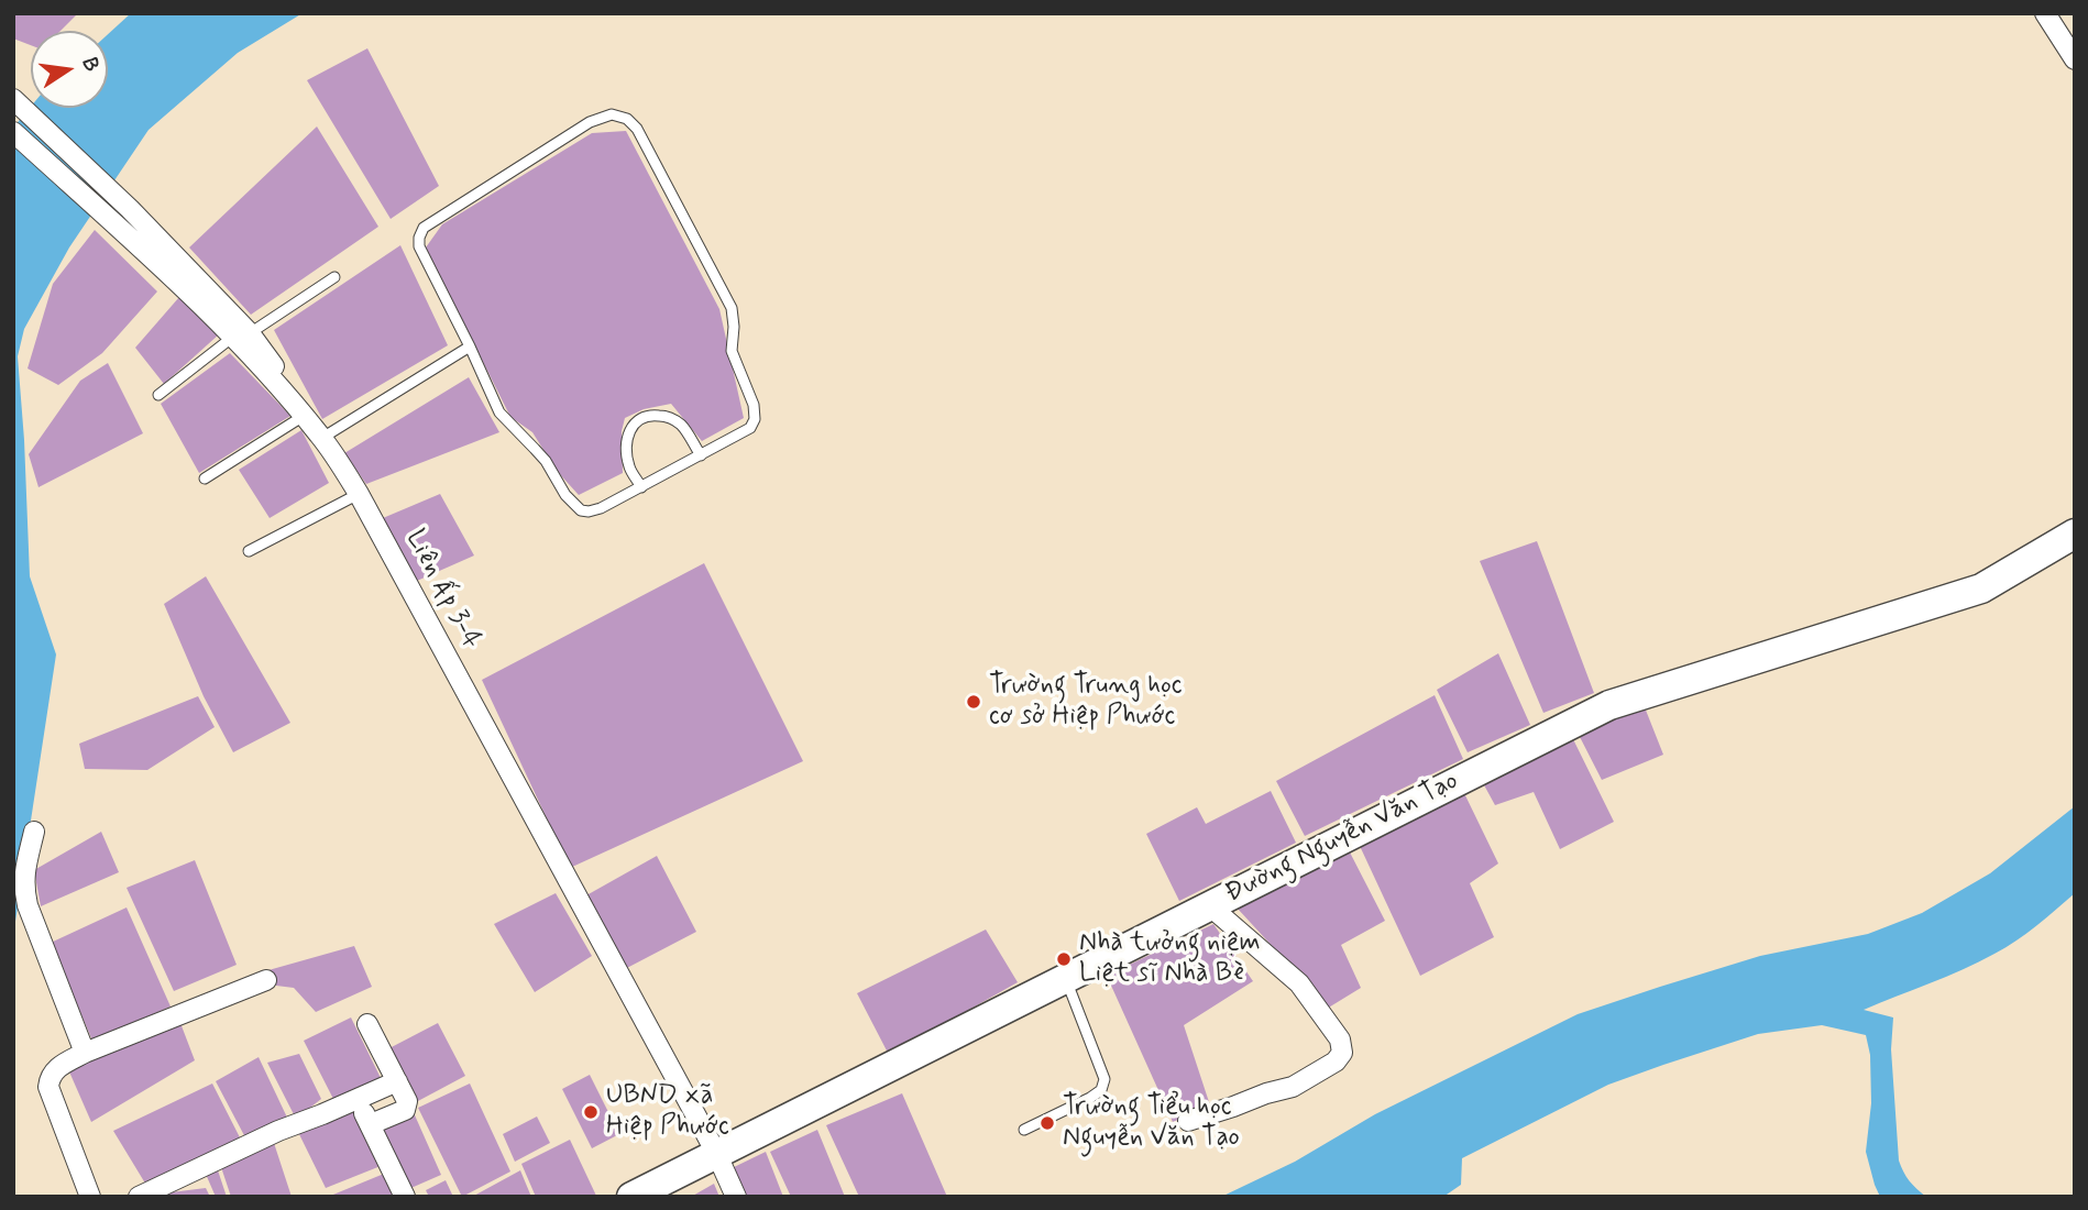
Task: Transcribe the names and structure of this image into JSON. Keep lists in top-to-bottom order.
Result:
{
  "streets": {
    "main road": ["Đường Nguyễn Văn Tạo"],
    "street": ["Liên Ấp 3-4"]
  },
  "crossings": [
    ["Liên Ấp 3-4", "Đường Nguyễn Văn Tạo"]
  ],
  "places": [
    "Trường Trung học cơ sở Hiệp Phước",
    "Nhà tưởng niệm Liệt sĩ Nhà Bè",
    "UBND xã Hiệp Phước",
    "Trường Tiểu học Nguyễn Văn Tạo"
  ],
  "north": "right"
}
